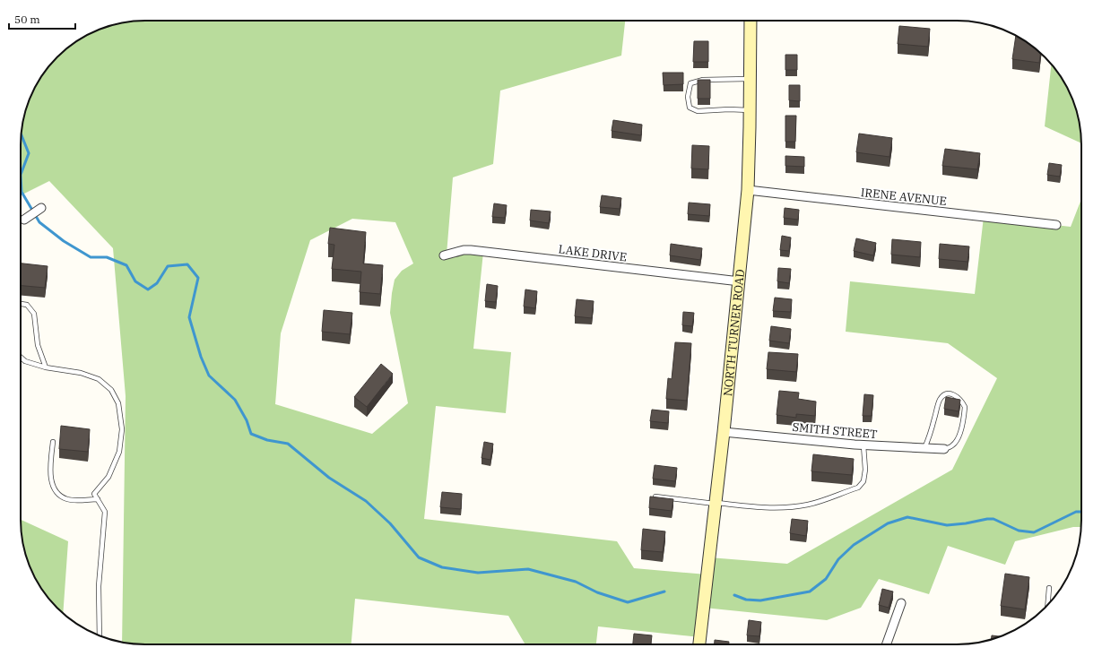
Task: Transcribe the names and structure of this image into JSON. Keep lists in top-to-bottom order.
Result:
{
  "streets": {
    "street": [
      "IRENE AVENUE",
      "LAKE DRIVE",
      "NORTH TURNER ROAD",
      "SMITH STREET"
    ]
  },
  "crossings": [
    ["IRENE AVENUE", "NORTH TURNER ROAD"],
    ["LAKE DRIVE", "NORTH TURNER ROAD"],
    ["NORTH TURNER ROAD", "SMITH STREET"]
  ],
  "scale_bar": "50 m"
}
